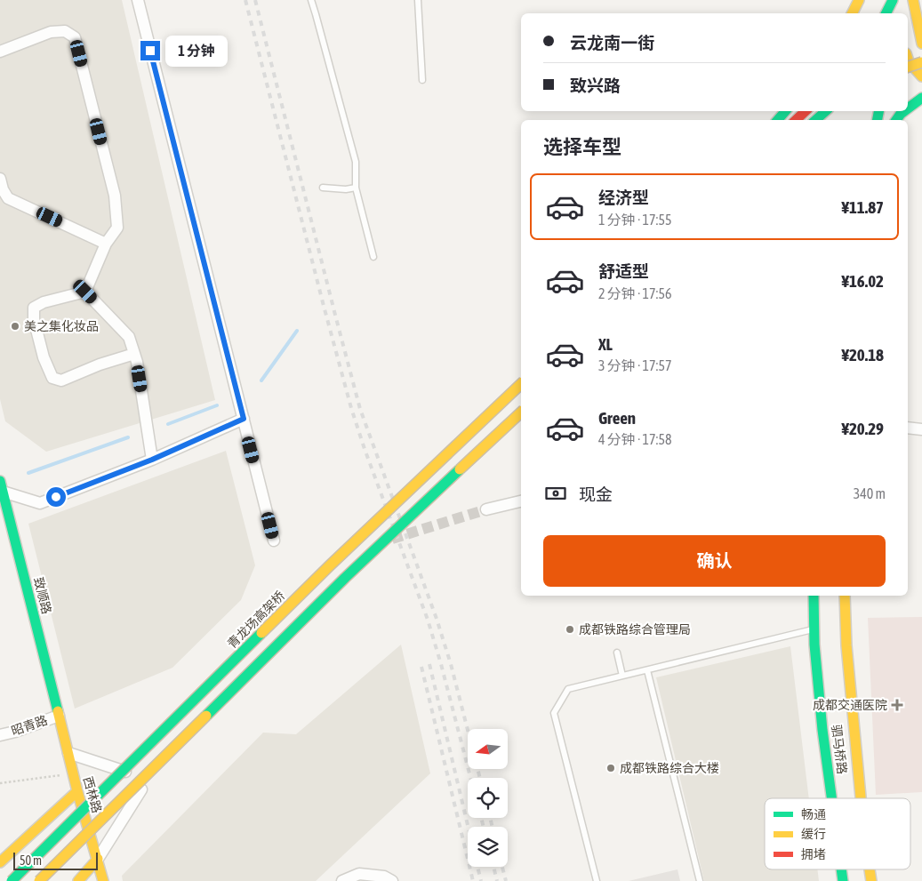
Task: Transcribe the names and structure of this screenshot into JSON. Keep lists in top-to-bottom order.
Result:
{
  "streets": {
    "main road": [
      "致顺路",
      "青龙场高架桥",
      "驷马桥路",
      "西林路"
    ],
    "street": ["昭青路"]
  },
  "crossings": [
    ["致顺路", "昭青路"],
    ["致顺路", "西林路"],
    ["昭青路", "西林路"]
  ],
  "places": {
    "other": ["美之集化妆品", "成都铁路综合管理局", "成都铁路综合大楼"],
    "health": ["成都交通医院"]
  },
  "legend": ["畅通", "缓行", "拥堵"],
  "scale_bar": "50 m",
  "north": "left",
  "page": {
    "banner": ["云龙南一街", "致兴路"],
    "bubble": "1 分钟",
    "heading": "选择车型",
    "list": [
      {
        "name": "经济型",
        "note": "1 分钟 · 17:55",
        "value": "¥11.87"
      },
      {
        "name": "舒适型",
        "note": "2 分钟 · 17:56",
        "value": "¥16.02"
      },
      {
        "name": "XL",
        "note": "3 分钟 · 17:57",
        "value": "¥20.18"
      },
      {
        "name": "Green",
        "note": "4 分钟 · 17:58",
        "value": "¥20.29"
      }
    ],
    "pay": ["现金", "340 m"],
    "buttons": "确认",
    "scale": "50 m"
  }
}
